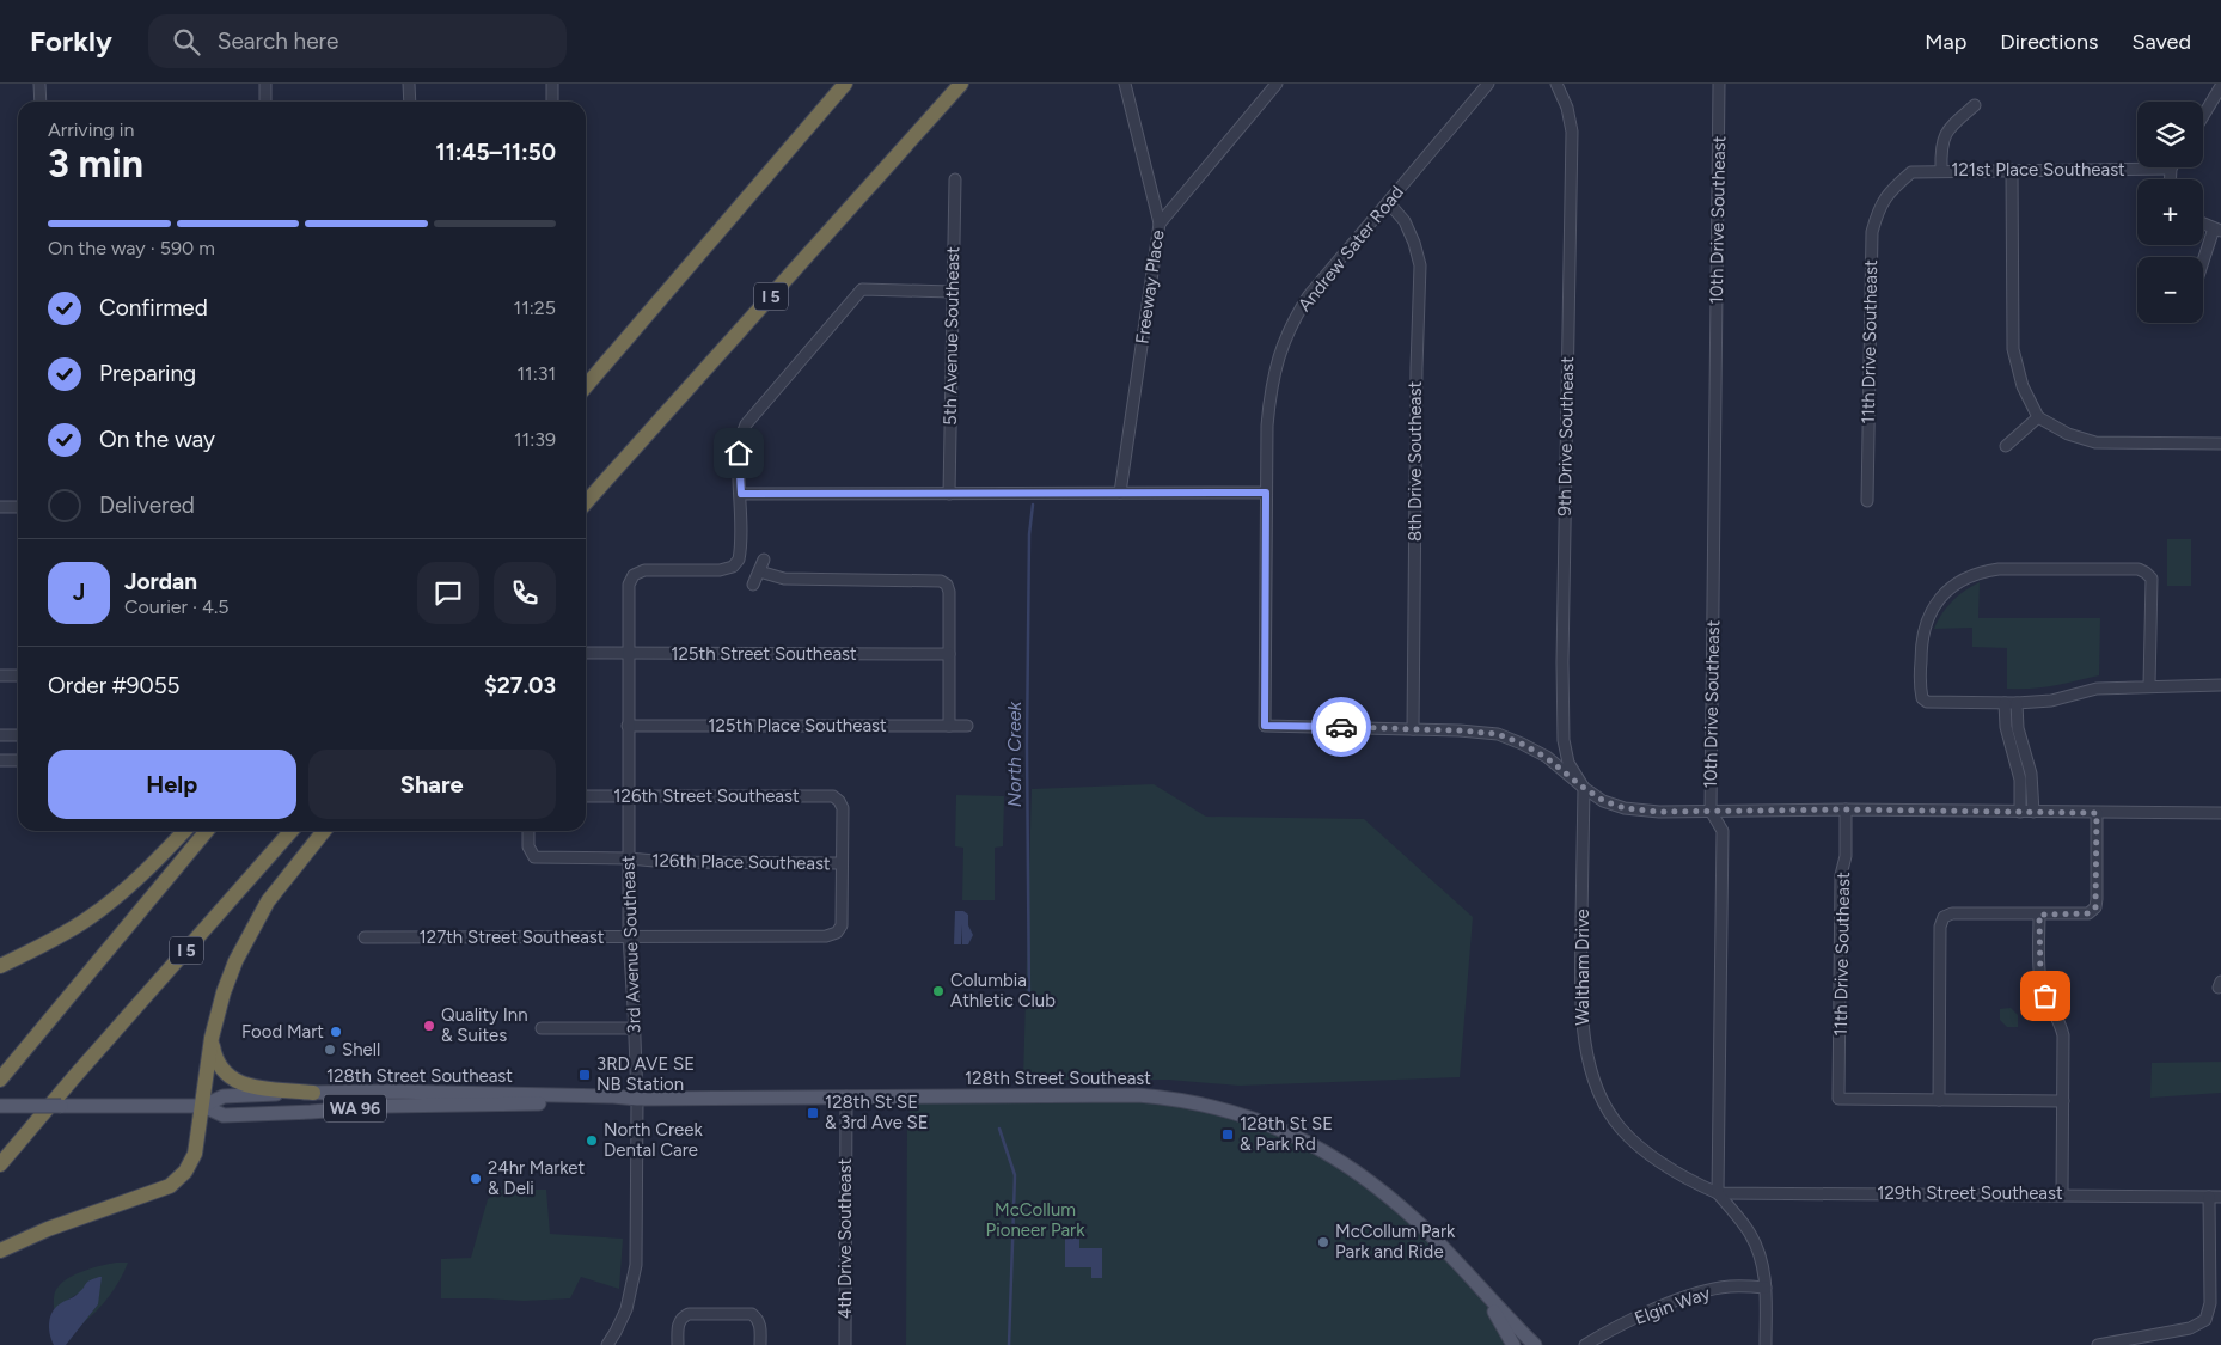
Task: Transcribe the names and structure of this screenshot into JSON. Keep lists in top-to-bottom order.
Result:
{
  "streets": {
    "highway": ["I 5"],
    "main road": ["128th Street Southeast", "WA 96"],
    "street": [
      "121st Place Southeast",
      "10th Drive Southeast",
      "Andrew Sater Road",
      "Freeway Place",
      "5th Avenue Southeast",
      "11th Drive Southeast",
      "9th Drive Southeast",
      "8th Drive Southeast",
      "125th Street Southeast",
      "125th Place Southeast",
      "126th Street Southeast",
      "126th Place Southeast",
      "127th Street Southeast",
      "3rd Avenue Southeast",
      "Waltham Drive",
      "129th Street Southeast",
      "4th Drive Southeast",
      "Elgin Way"
    ]
  },
  "crossings": [
    ["121st Place Southeast", "11th Drive Southeast"],
    ["10th Drive Southeast", "Waltham Drive"],
    ["10th Drive Southeast", "129th Street Southeast"],
    ["Andrew Sater Road", "8th Drive Southeast"],
    ["9th Drive Southeast", "Waltham Drive"],
    ["125th Street Southeast", "3rd Avenue Southeast"],
    ["125th Place Southeast", "3rd Avenue Southeast"],
    ["126th Street Southeast", "126th Place Southeast"],
    ["126th Street Southeast", "127th Street Southeast"],
    ["126th Street Southeast", "3rd Avenue Southeast"],
    ["126th Place Southeast", "127th Street Southeast"],
    ["126th Place Southeast", "3rd Avenue Southeast"],
    ["127th Street Southeast", "3rd Avenue Southeast"],
    ["3rd Avenue Southeast", "128th Street Southeast"],
    ["Waltham Drive", "129th Street Southeast"],
    ["128th Street Southeast", "4th Drive Southeast"]
  ],
  "water": ["North Creek"],
  "parks": ["McCollum Pioneer Park"],
  "places": {
    "other": [
      "Columbia Athletic Club",
      "Quality Inn & Suites",
      "Food Mart",
      "Shell",
      "North Creek Dental Care",
      "24hr Market & Deli",
      "McCollum Park Park and Ride"
    ],
    "transit": ["3RD AVE SE NB Station", "128th St SE & 3rd Ave SE", "128th St SE & Park Rd"]
  },
  "page": {
    "header": "Forkly",
    "search": "Search here",
    "nav": ["Map", "Directions", "Saved"],
    "map_buttons": ["+", "−"],
    "heading": ["3 min", "Arriving in", "11:45–11:50"],
    "panel": [
      "Jordan",
      "Courier · 4.5",
      "Order #9055",
      "$27.03"
    ],
    "bar": "On the way · 590 m",
    "list": [
      ["Confirmed", "11:25"],
      ["Preparing", "11:31"],
      ["On the way", "11:39"],
      "Delivered"
    ],
    "round": "J",
    "buttons": ["Help", "Share"]
  }
}
